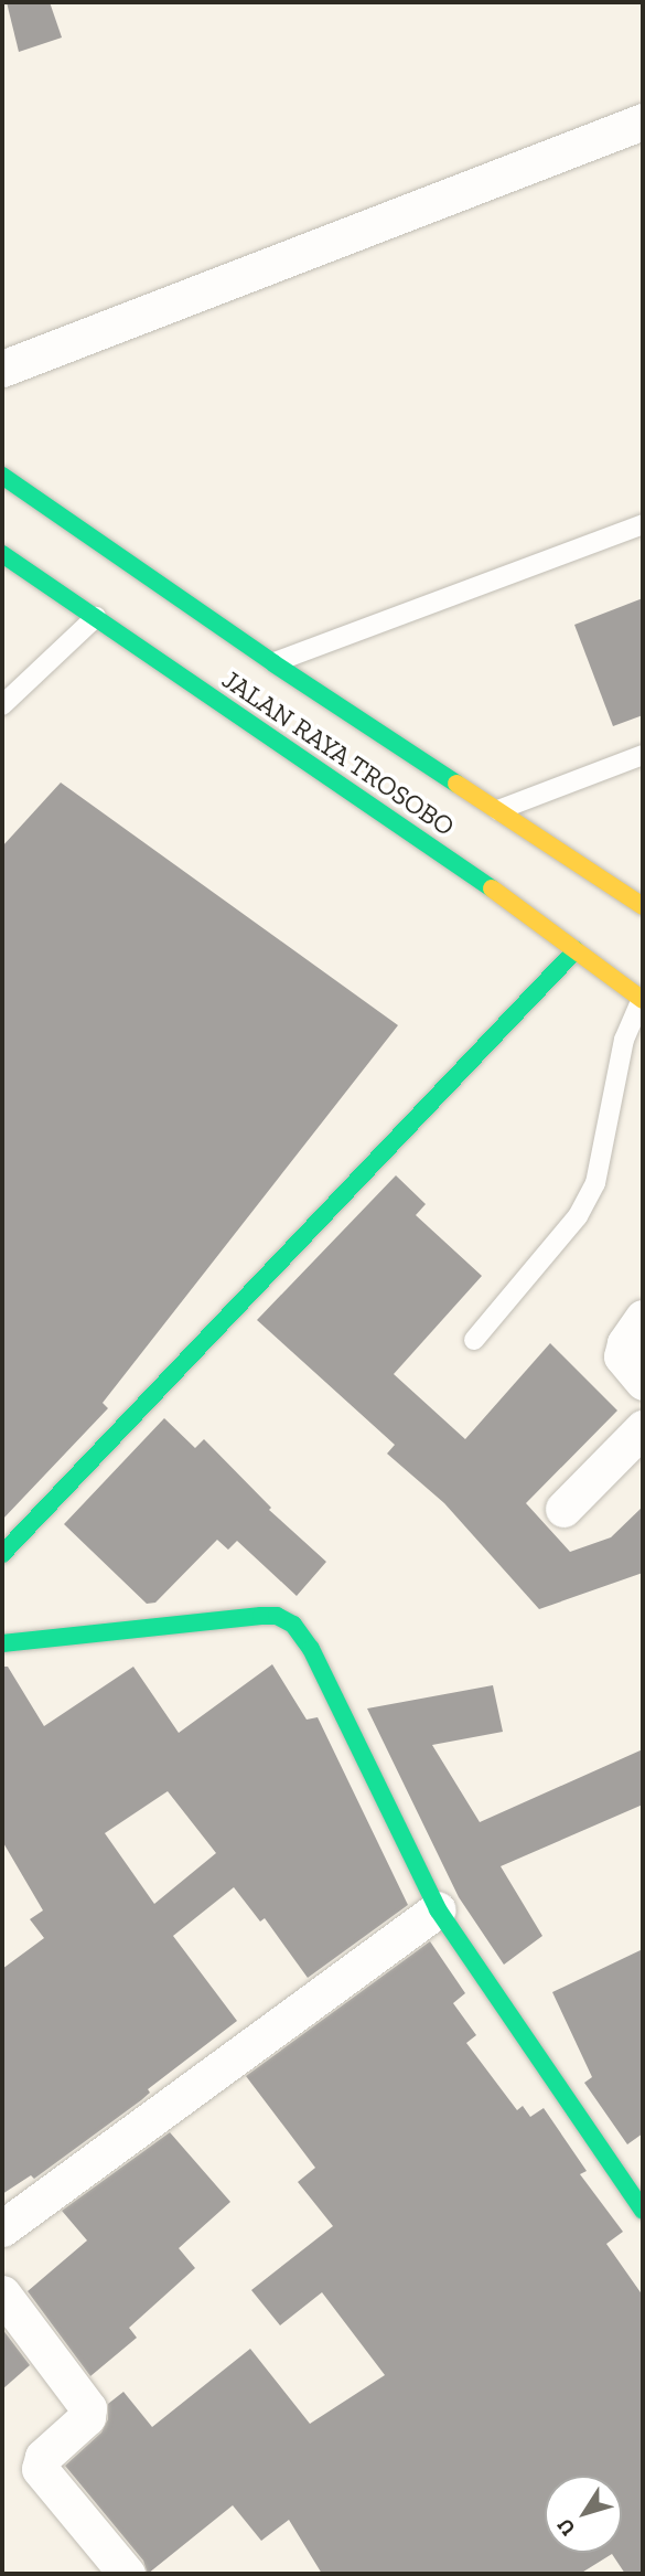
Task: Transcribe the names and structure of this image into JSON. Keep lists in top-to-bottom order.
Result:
{
  "streets": {
    "main road": ["JALAN RAYA TROSOBO"]
  },
  "north": "bottom left"
}
